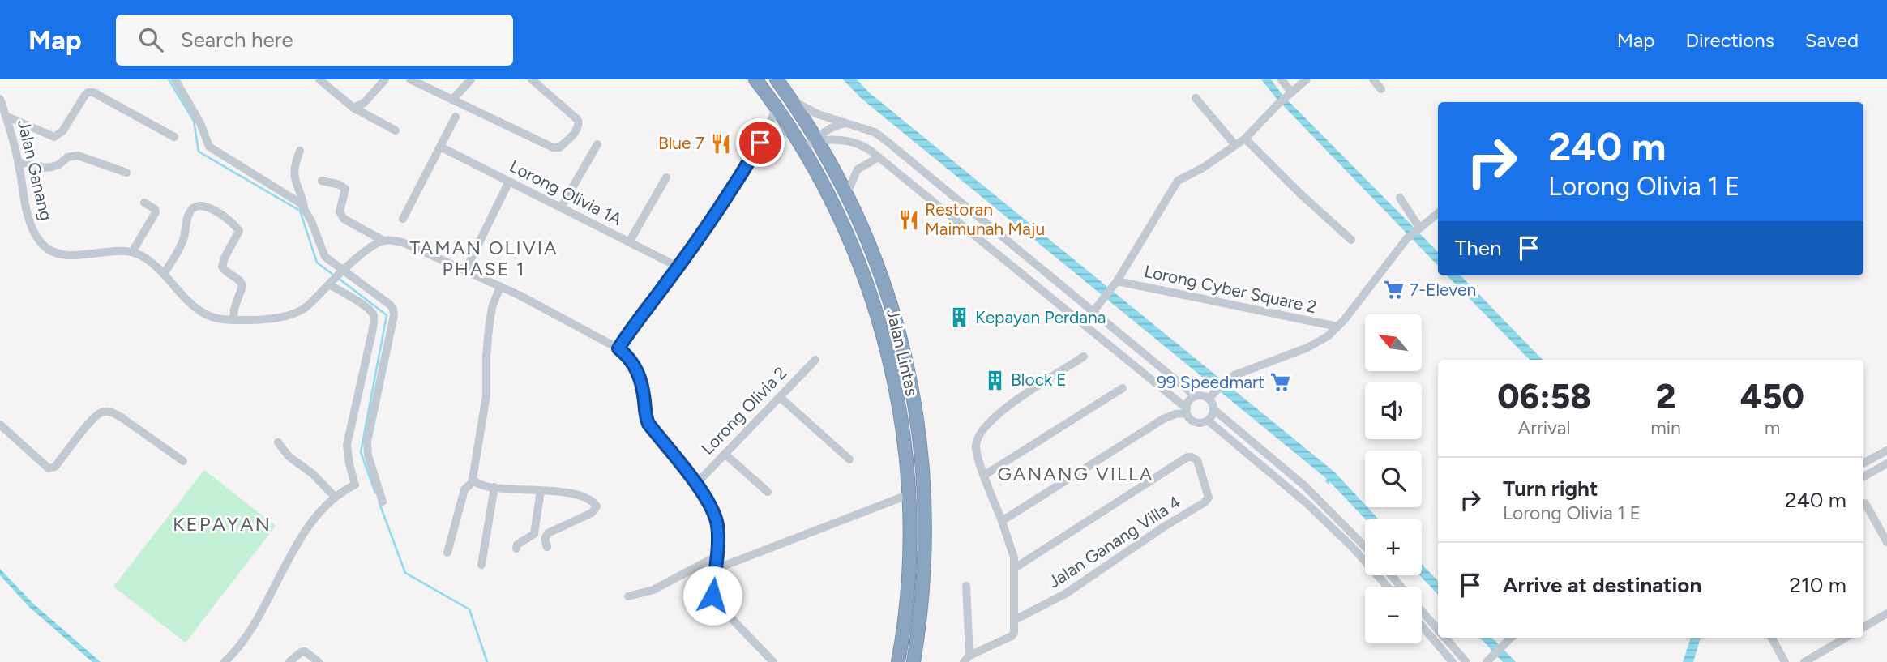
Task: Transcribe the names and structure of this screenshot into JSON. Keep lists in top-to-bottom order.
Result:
{
  "streets": {
    "highway": ["Jalan Lintas"],
    "street": [
      "Jalan Ganang",
      "Lorong Olivia 1A",
      "Lorong Cyber Square 2",
      "Lorong Olivia 2",
      "Jalan Ganang Villa 4"
    ]
  },
  "districts": ["TAMAN OLIVIA PHASE 1", "GANANG VILLA", "KEPAYAN"],
  "places": {
    "restaurant": ["Blue 7", "Restoran Maimunah Maju"],
    "supermarket": ["7-Eleven", "99 Speedmart"],
    "building": ["Kepayan Perdana", "Block E"]
  },
  "north": "top left",
  "page": {
    "header": "Map",
    "search": "Search here",
    "nav": ["Map", "Directions", "Saved"],
    "turn": ["240 m", "Lorong Olivia 1 E"],
    "then": "Then",
    "map_buttons": ["+", "−"],
    "eta": [
      "06:58",
      "Arrival",
      "2",
      "min",
      "450",
      "m"
    ],
    "list": [
      {
        "name": "Turn right",
        "note": "Lorong Olivia 1 E",
        "value": "240 m"
      },
      {
        "name": "Arrive at destination",
        "value": "210 m"
      }
    ]
  }
}
